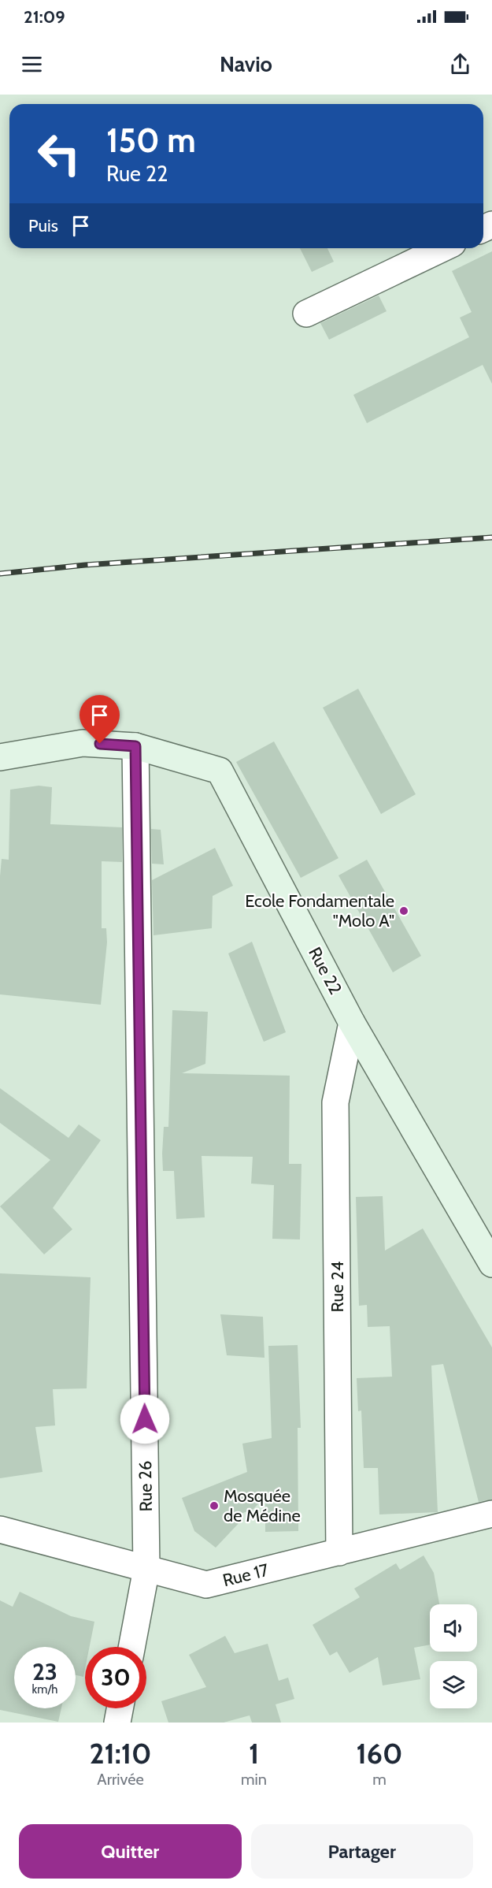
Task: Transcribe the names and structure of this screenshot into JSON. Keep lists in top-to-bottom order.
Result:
{
  "streets": {
    "street": [
      "Rue 22",
      "Rue 24",
      "Rue 26",
      "Rue 17"
    ]
  },
  "crossings": [
    ["Rue 22", "Rue 24"],
    ["Rue 22", "Rue 26"],
    ["Rue 24", "Rue 17"],
    ["Rue 26", "Rue 17"]
  ],
  "places": ["Ecole Fondamentale \"Molo A\"", "Mosquée de Médine"],
  "page": {
    "status": "21:09",
    "header": "Navio",
    "turn": ["150 m", "Rue 22"],
    "then": "Puis",
    "speed": "23 km/h",
    "limit": "30",
    "eta": [
      "21:10",
      "Arrivée",
      "1",
      "min",
      "160",
      "m"
    ],
    "buttons": ["Quitter", "Partager"]
  }
}
